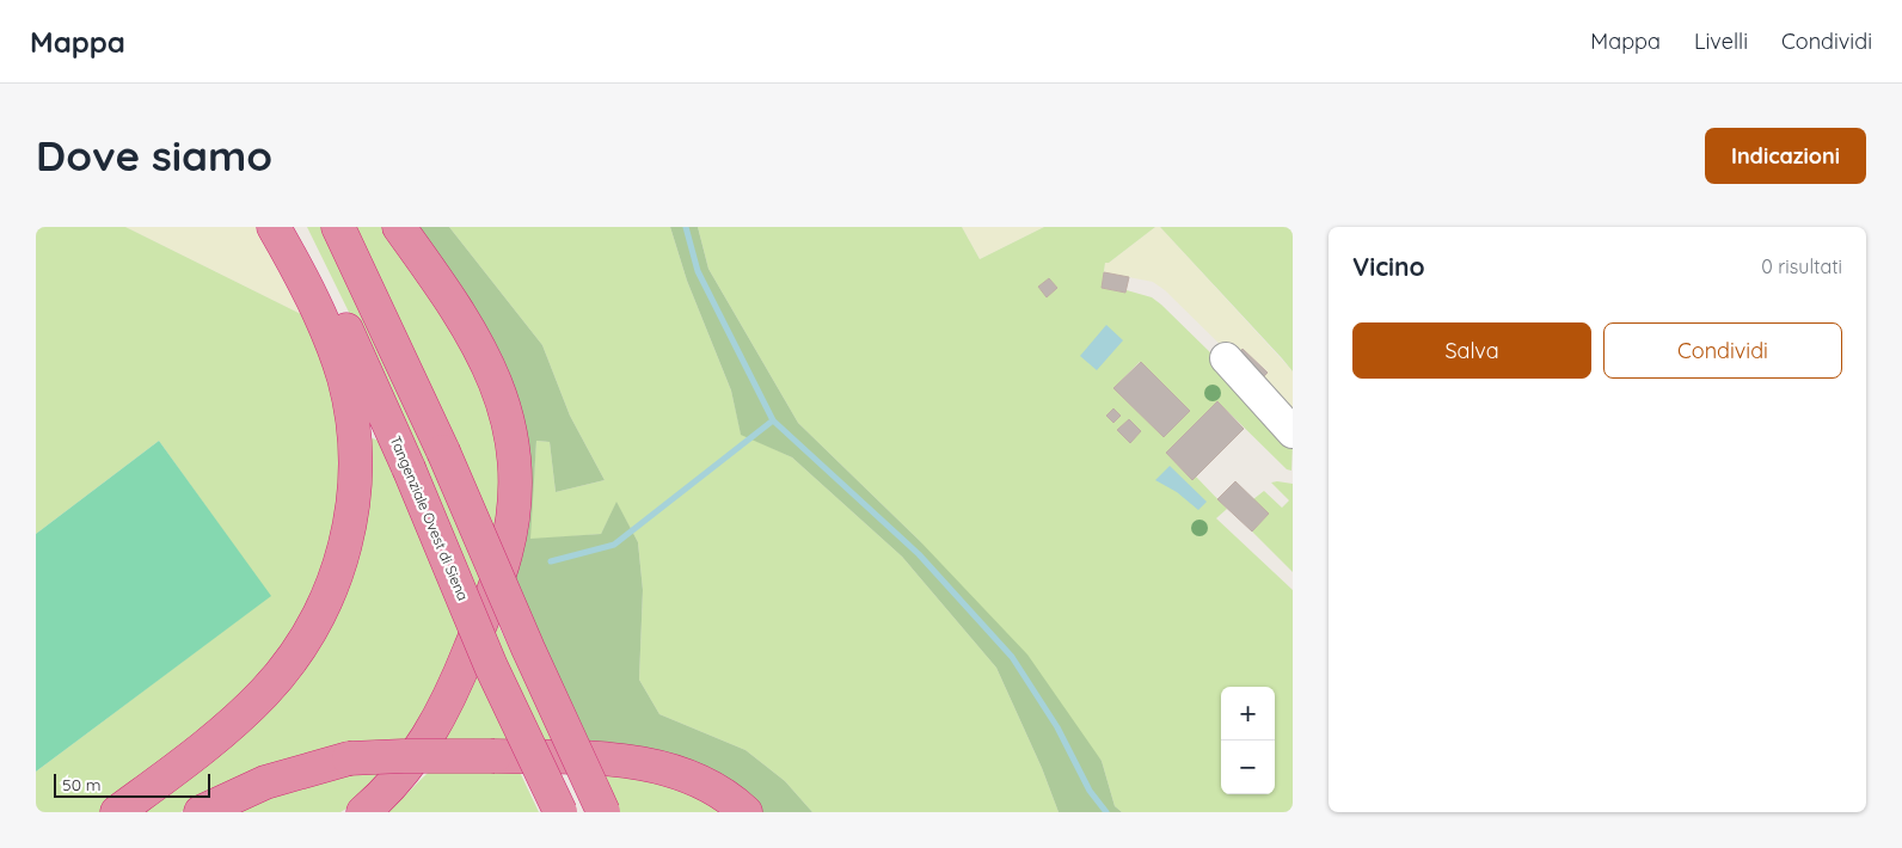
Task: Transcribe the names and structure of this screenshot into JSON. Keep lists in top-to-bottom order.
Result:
{
  "streets": {
    "highway": ["Tangenziale Ovest di Siena"]
  },
  "scale_bar": "50 m",
  "page": {
    "header": "Mappa",
    "nav": ["Mappa", "Livelli", "Condividi"],
    "buttons": [
      "Indicazioni",
      ["Salva", "Condividi"]
    ],
    "title": "Dove siamo",
    "heading": ["Vicino", "0 risultati"],
    "map_buttons": ["+", "−"],
    "scale": "50 m"
  }
}
